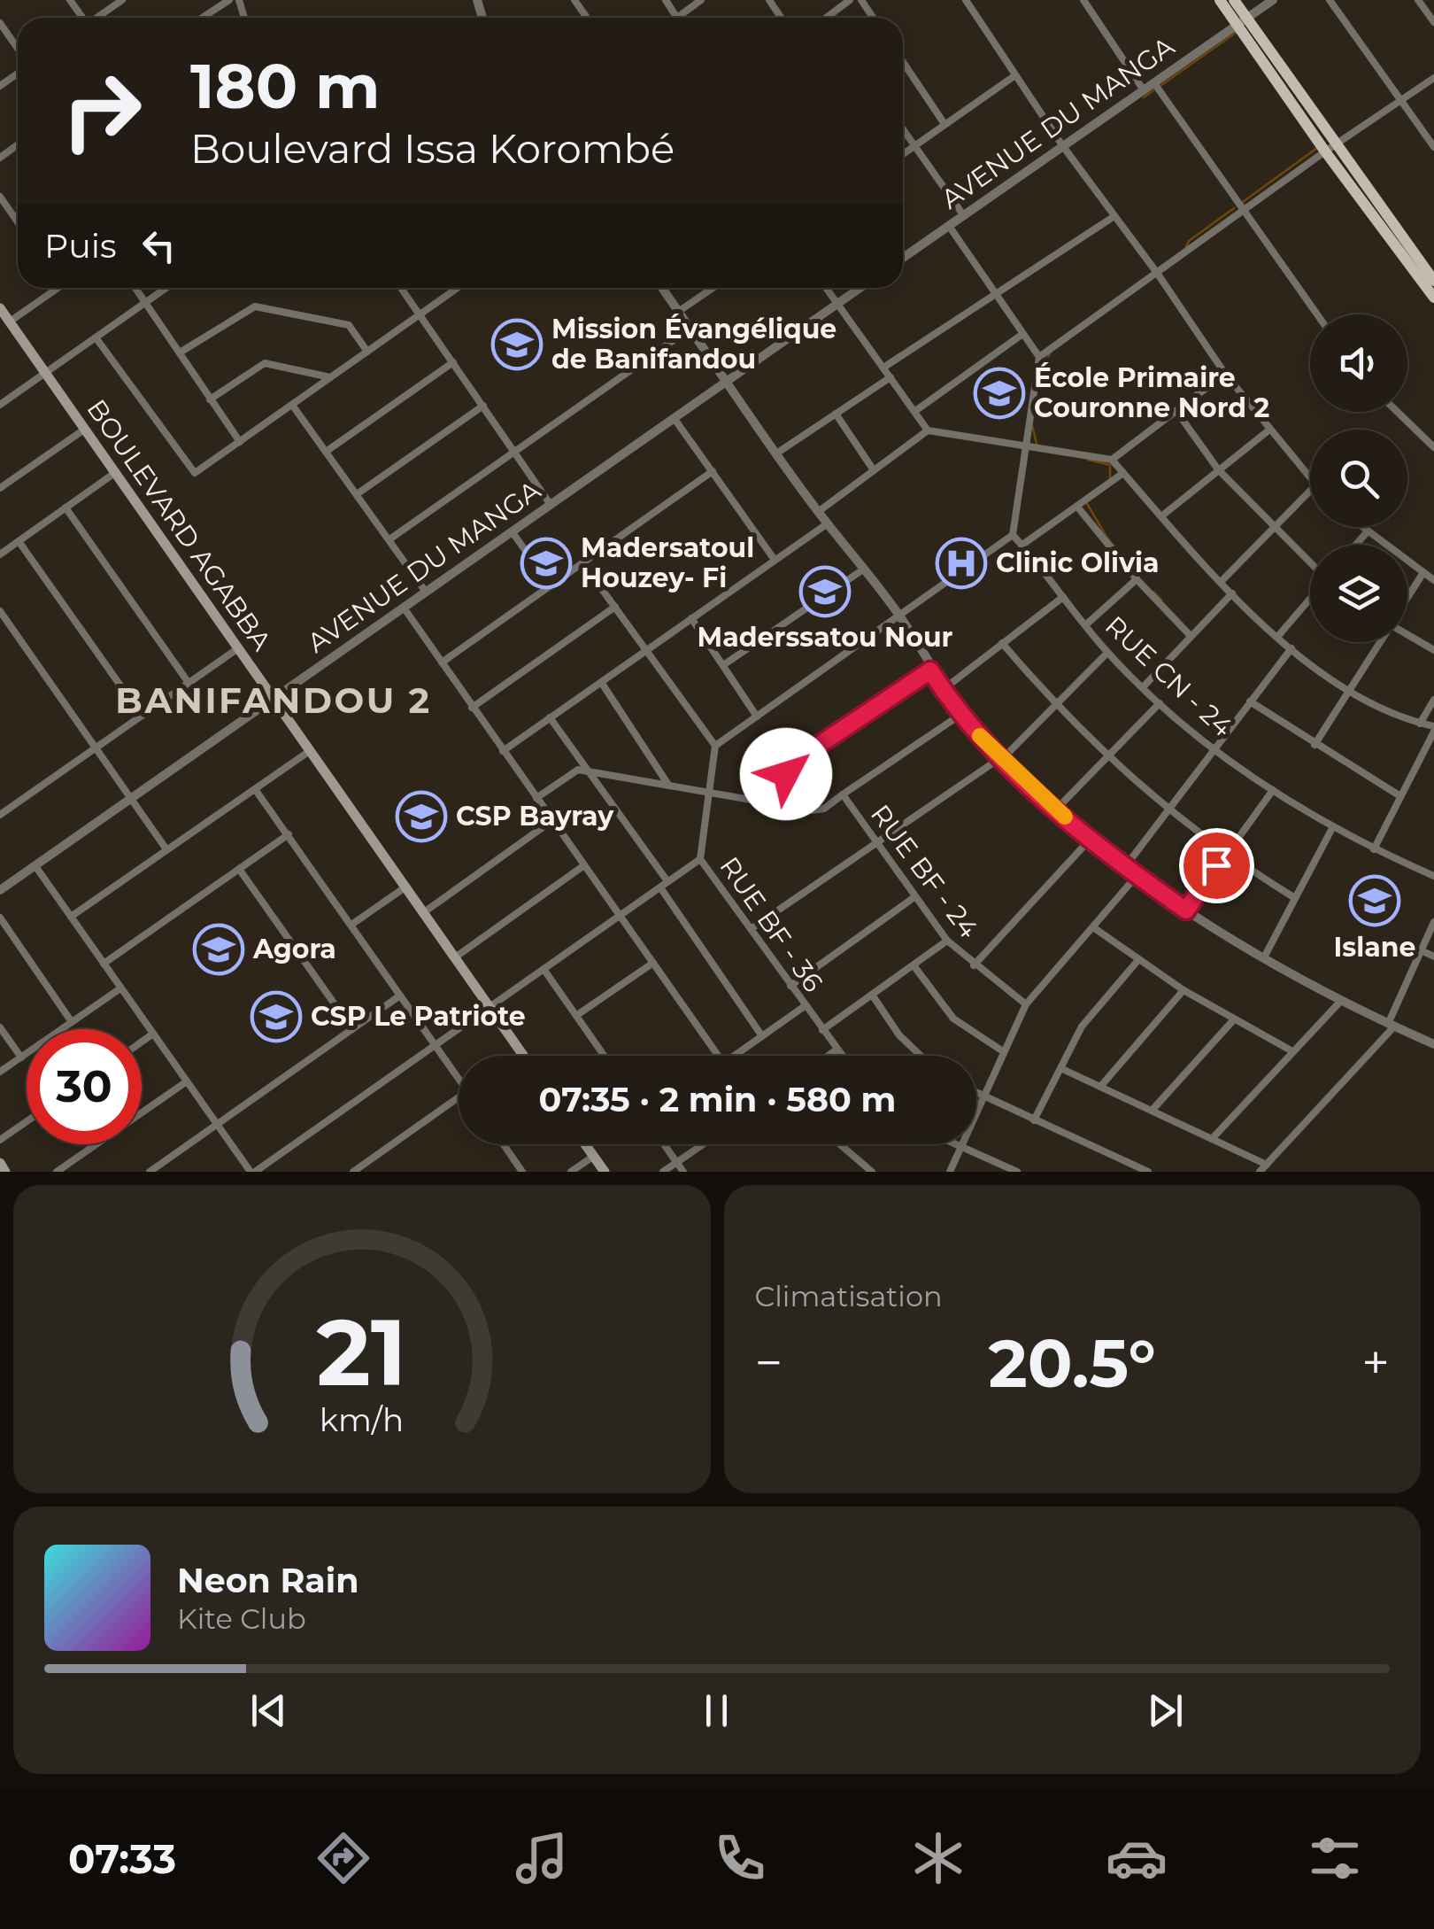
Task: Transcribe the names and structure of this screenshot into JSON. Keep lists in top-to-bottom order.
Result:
{
  "streets": {
    "main road": ["BOULEVARD AGABBA"],
    "street": [
      "AVENUE DU MANGA",
      "RUE CN - 24",
      "RUE BF - 24",
      "RUE BF - 36"
    ]
  },
  "crossings": [
    ["AVENUE DU MANGA", "BOULEVARD AGABBA"],
    ["RUE BF - 24", "RUE BF - 36"]
  ],
  "districts": ["BANIFANDOU 2"],
  "places": {
    "school or university": [
      "Mission Évangélique de Banifandou",
      "École Primaire Couronne Nord 2",
      "Madersatoul Houzey- Fi",
      "Maderssatou Nour",
      "CSP Bayray",
      "Islane",
      "Agora",
      "CSP Le Patriote"
    ],
    "hospital": ["Clinic Olivia"]
  },
  "page": {
    "turn": ["180 m", "Boulevard Issa Korombé"],
    "then": "Puis",
    "limit": "30",
    "trip": "07:35 · 2 min · 580 m",
    "tile": "Climatisation",
    "heat": ["−", "20.5°", "+"],
    "song": ["Neon Rain", "Kite Club"],
    "tabs": "07:33",
    "gauge": ["21", "km/h"]
  }
}
